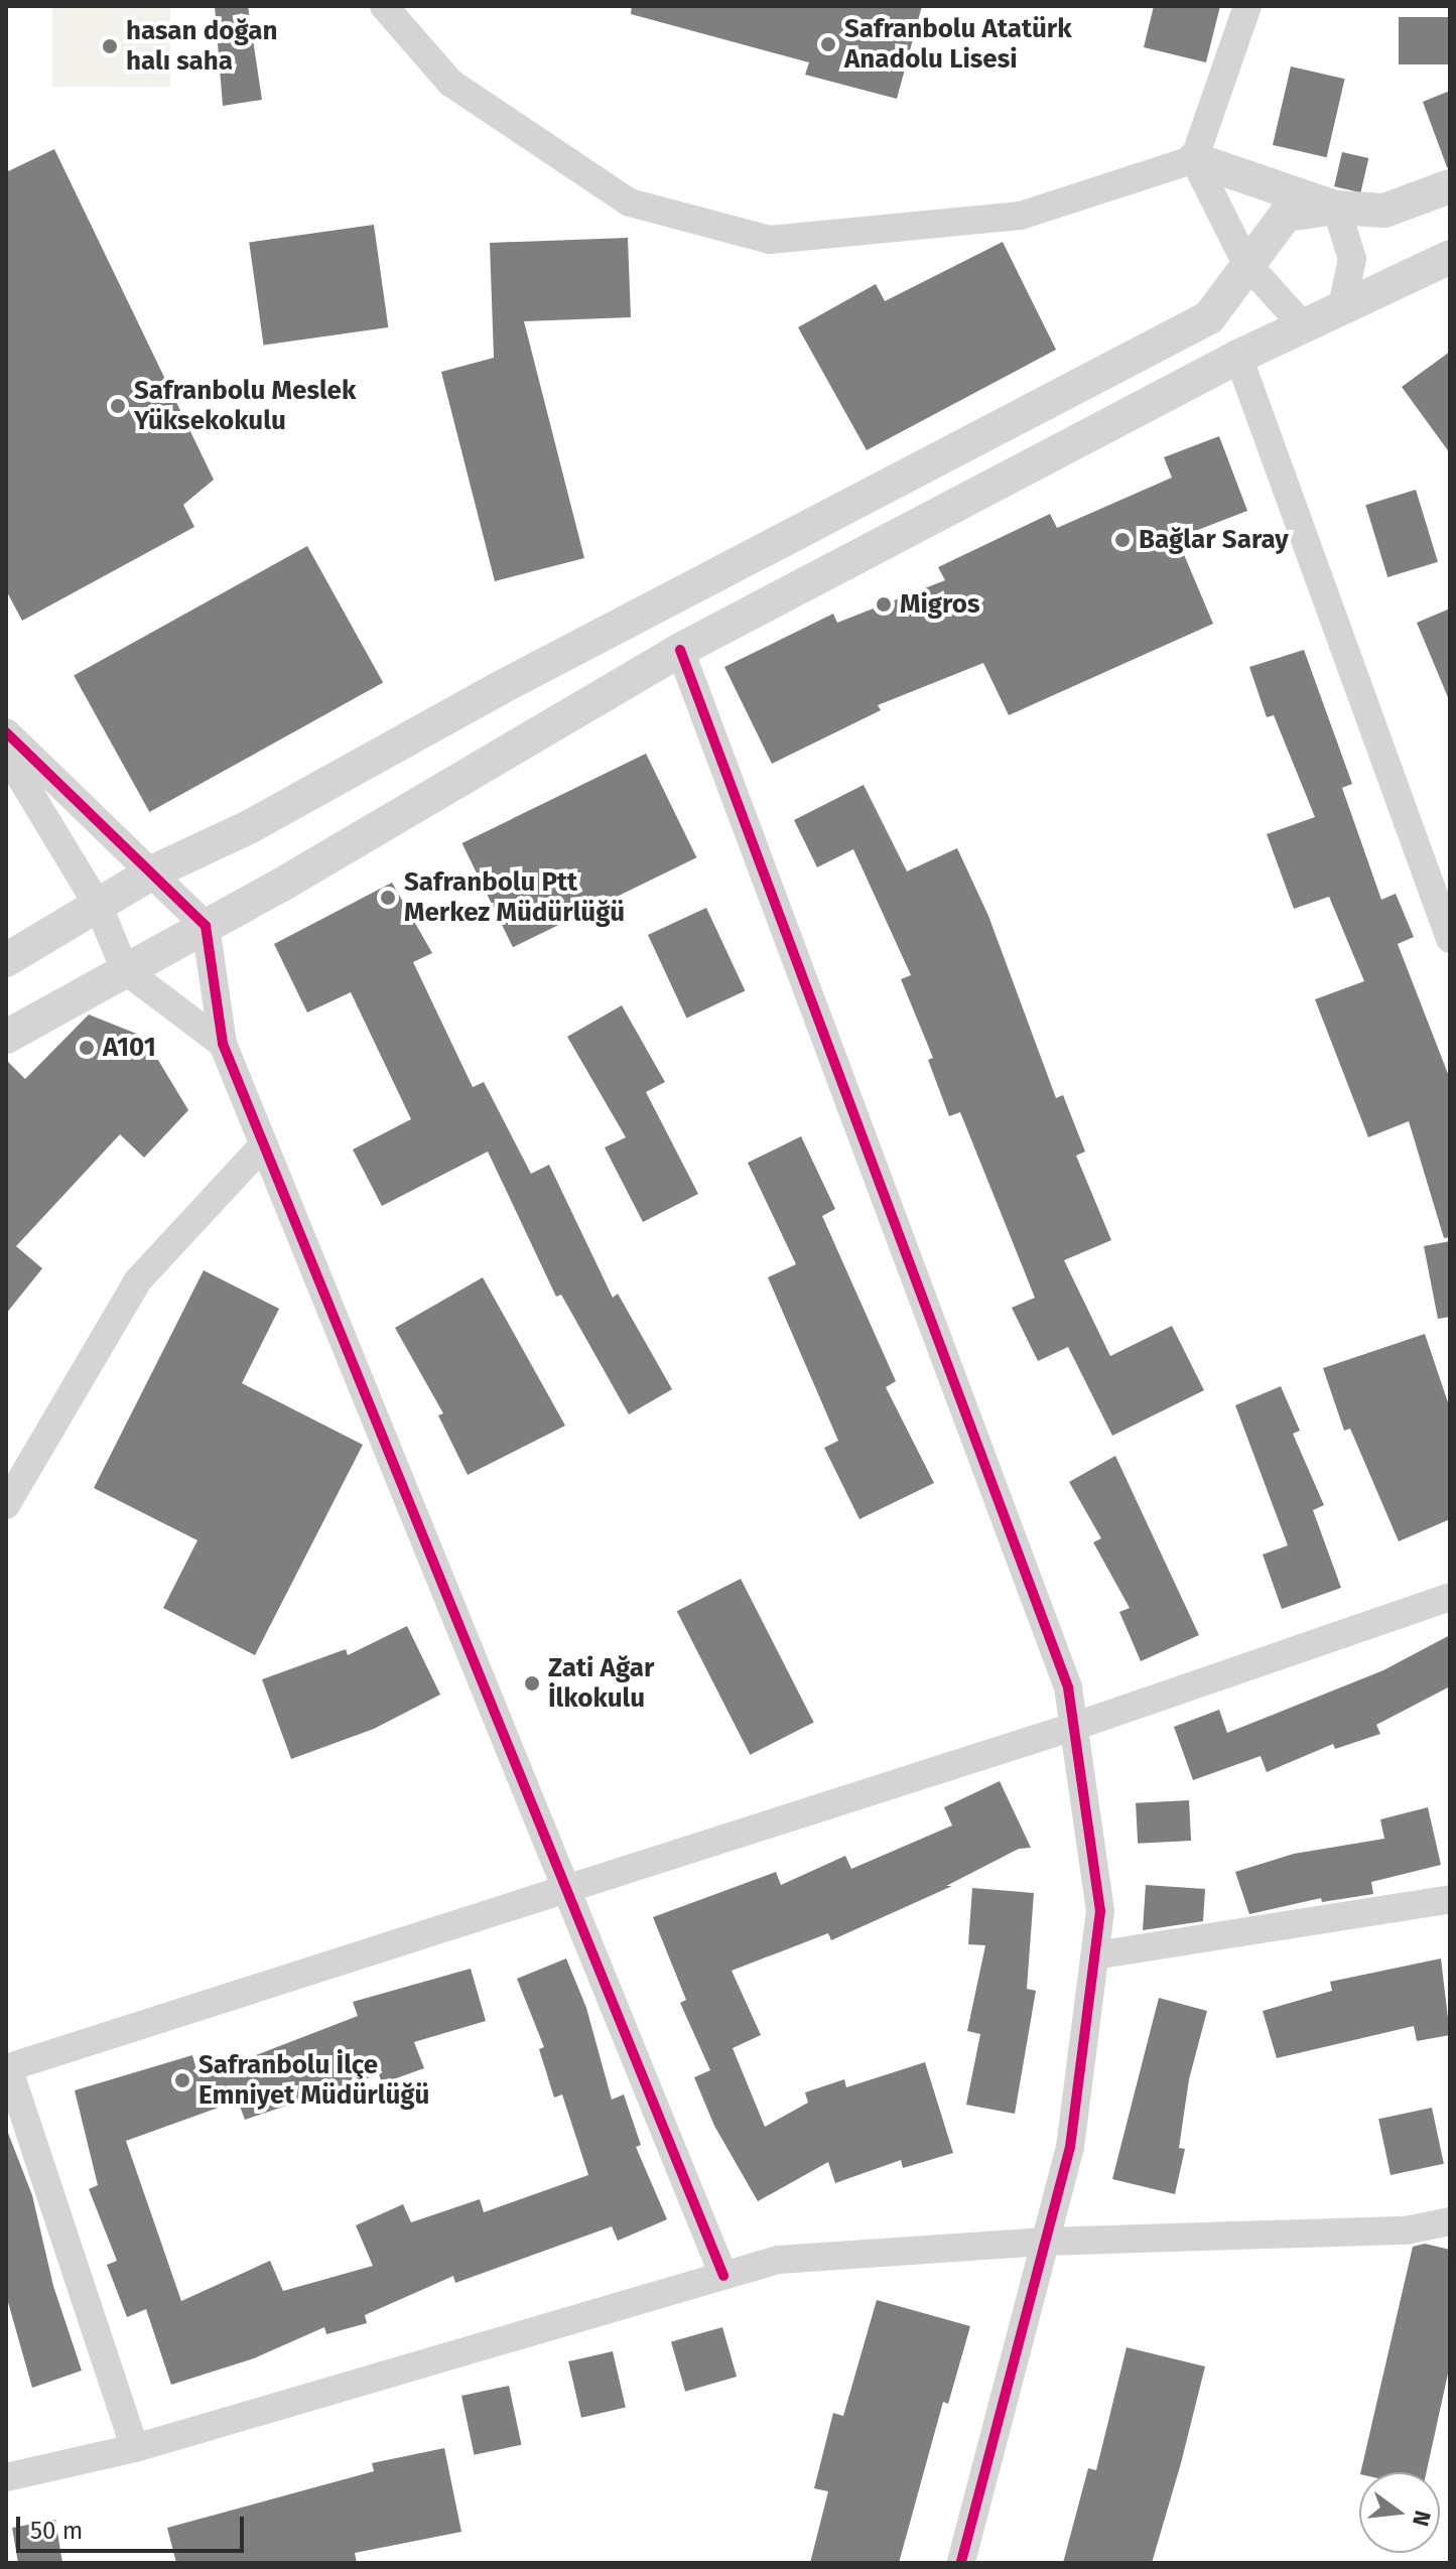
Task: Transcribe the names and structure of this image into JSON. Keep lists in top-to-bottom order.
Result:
{
  "places": [
    "Safranbolu Atatürk Anadolu Lisesi",
    "hasan doğan halı saha",
    "Safranbolu Meslek Yüksekokulu",
    "Bağlar Saray",
    "Migros",
    "Safranbolu Ptt Merkez Müdürlüğü",
    "A101",
    "Zati Ağar İlkokulu",
    "Safranbolu İlçe Emniyet Müdürlüğü"
  ],
  "scale_bar": "50 m",
  "north": "right"
}
